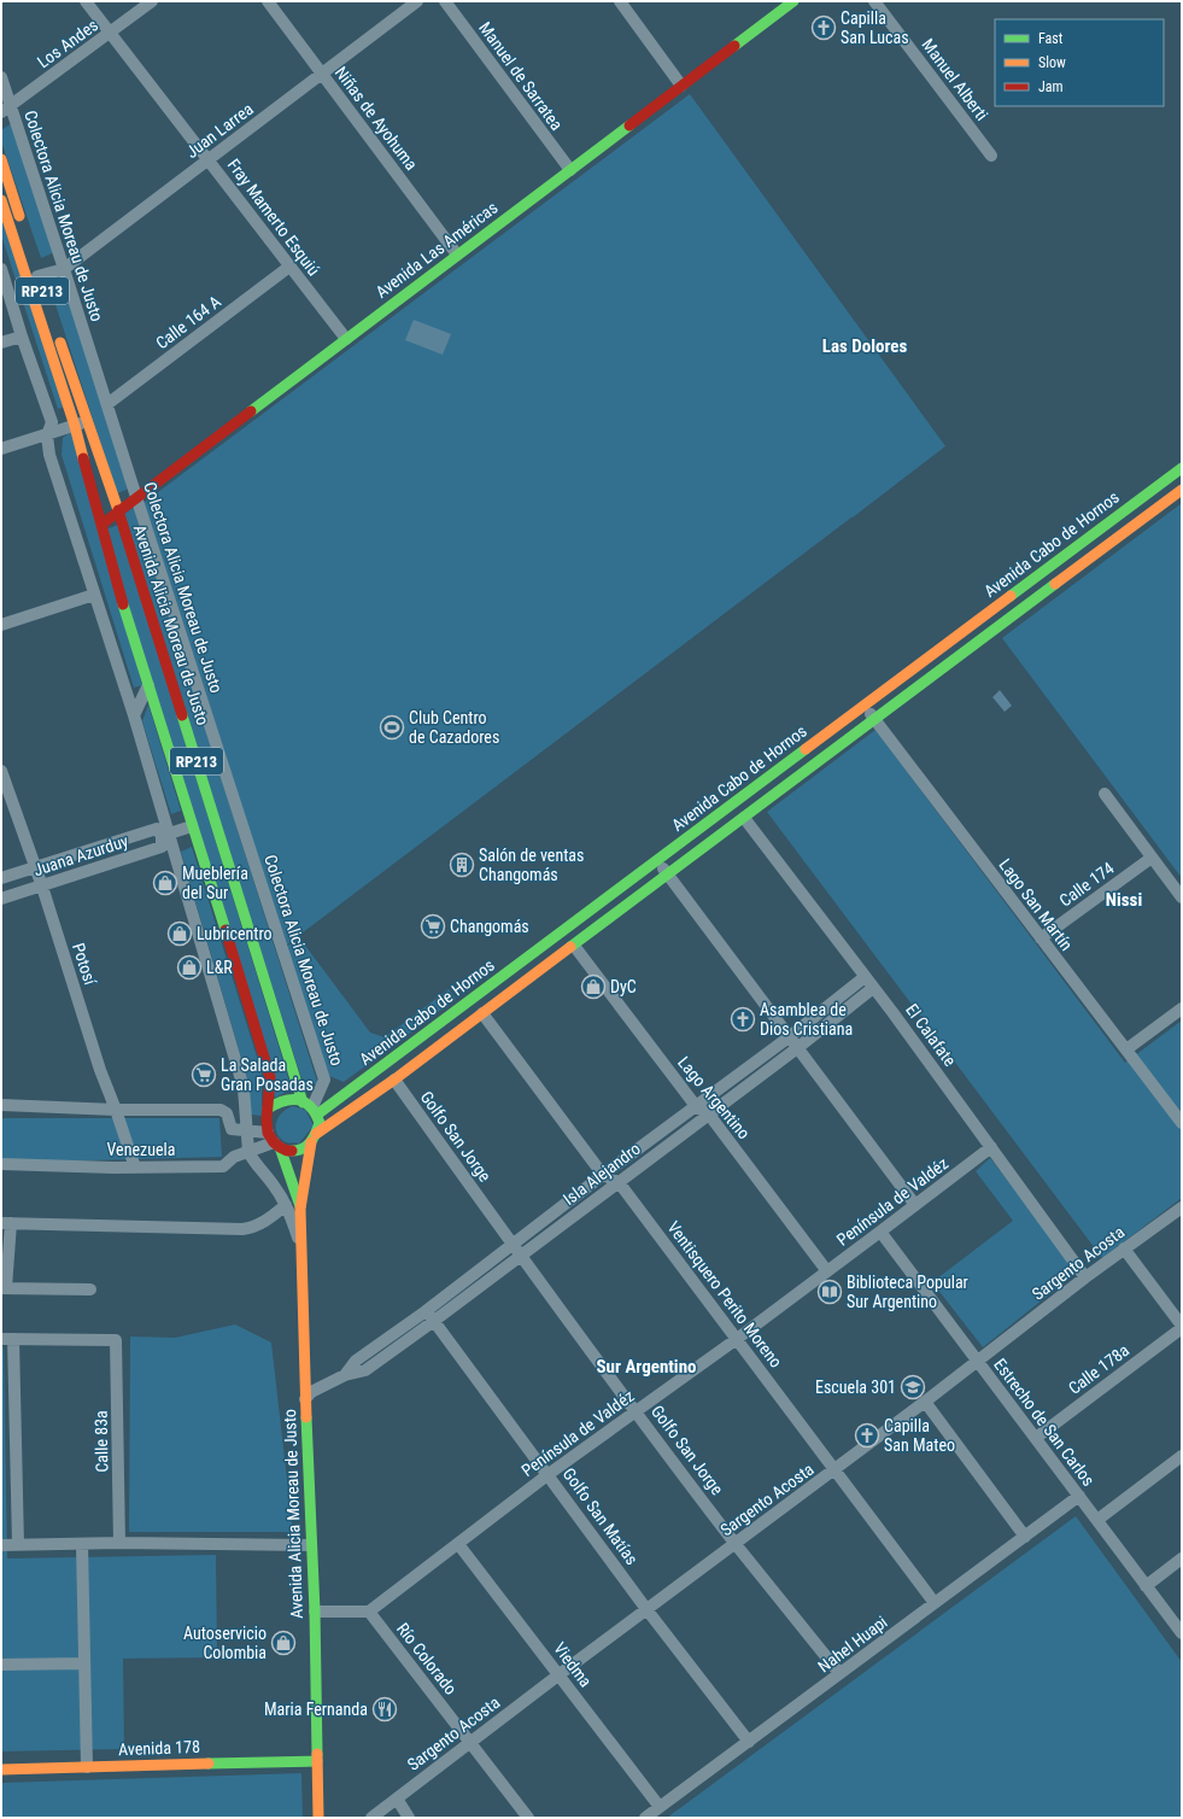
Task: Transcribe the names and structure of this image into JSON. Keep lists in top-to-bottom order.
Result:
{
  "streets": {
    "main road": [
      "Avenida Las Américas",
      "RP213",
      "Avenida Cabo de Hornos",
      "Avenida Alicia Moreau de Justo",
      "Avenida 178"
    ],
    "street": [
      "Los Andes",
      "Manuel de Sarratea",
      "Manuel Alberti",
      "Niñas de Ayohuma",
      "Juan Larrea",
      "Colectora Alicia Moreau de Justo",
      "Fray Mamerto Esquiú",
      "Calle 164 A",
      "Juana Azurduy",
      "Calle 174",
      "Lago San Martín",
      "Potosí",
      "El Calafate",
      "Lago Argentino",
      "Golfo San Jorge",
      "Venezuela",
      "Isla Alejandro",
      "Península de Valdéz",
      "Sargento Acosta",
      "Ventisquero Perito Moreno",
      "Calle 178a",
      "Estrecho de San Carlos",
      "Calle 83a",
      "Golfo San Matías",
      "Nahel Huapi",
      "Río Colorado",
      "Viedma"
    ]
  },
  "crossings": [
    ["Los Andes", "Colectora Alicia Moreau de Justo"],
    ["Los Andes", "Fray Mamerto Esquiú"],
    ["Manuel de Sarratea", "Avenida Las Américas"],
    ["Niñas de Ayohuma", "Juan Larrea"],
    ["Niñas de Ayohuma", "Avenida Las Américas"],
    ["Juan Larrea", "Colectora Alicia Moreau de Justo"],
    ["Juan Larrea", "Fray Mamerto Esquiú"],
    ["Juan Larrea", "RP213"],
    ["Colectora Alicia Moreau de Justo", "Avenida Las Américas"],
    ["Colectora Alicia Moreau de Justo", "Calle 164 A"],
    ["Colectora Alicia Moreau de Justo", "Avenida Cabo de Hornos"],
    ["Colectora Alicia Moreau de Justo", "Avenida Alicia Moreau de Justo"],
    ["Colectora Alicia Moreau de Justo", "Venezuela"],
    ["Fray Mamerto Esquiú", "Avenida Las Américas"],
    ["Fray Mamerto Esquiú", "Calle 164 A"],
    ["Avenida Las Américas", "Avenida Alicia Moreau de Justo"],
    ["Avenida Cabo de Hornos", "Avenida Alicia Moreau de Justo"],
    ["Avenida Cabo de Hornos", "Lago San Martín"],
    ["Avenida Cabo de Hornos", "El Calafate"],
    ["Avenida Cabo de Hornos", "Lago Argentino"],
    ["Avenida Cabo de Hornos", "Golfo San Jorge"],
    ["Avenida Cabo de Hornos", "Venezuela"],
    ["Avenida Cabo de Hornos", "Ventisquero Perito Moreno"],
    ["Avenida Alicia Moreau de Justo", "Juana Azurduy"],
    ["Avenida Alicia Moreau de Justo", "Venezuela"],
    ["Avenida Alicia Moreau de Justo", "Isla Alejandro"],
    ["Avenida Alicia Moreau de Justo", "Avenida 178"],
    ["Juana Azurduy", "Potosí"],
    ["Calle 174", "Lago San Martín"],
    ["Potosí", "Venezuela"],
    ["El Calafate", "Isla Alejandro"],
    ["El Calafate", "Península de Valdéz"],
    ["El Calafate", "Sargento Acosta"],
    ["Lago Argentino", "Isla Alejandro"],
    ["Lago Argentino", "Península de Valdéz"],
    ["Golfo San Jorge", "Isla Alejandro"],
    ["Golfo San Jorge", "Península de Valdéz"],
    ["Golfo San Jorge", "Sargento Acosta"],
    ["Golfo San Jorge", "Nahel Huapi"],
    ["Isla Alejandro", "Ventisquero Perito Moreno"],
    ["Isla Alejandro", "Golfo San Matías"],
    ["Península de Valdéz", "Ventisquero Perito Moreno"],
    ["Península de Valdéz", "Estrecho de San Carlos"],
    ["Península de Valdéz", "Golfo San Matías"],
    ["Península de Valdéz", "Río Colorado"],
    ["Península de Valdéz", "Viedma"],
    ["Sargento Acosta", "Ventisquero Perito Moreno"],
    ["Sargento Acosta", "Estrecho de San Carlos"],
    ["Sargento Acosta", "Golfo San Matías"],
    ["Sargento Acosta", "Río Colorado"],
    ["Sargento Acosta", "Viedma"],
    ["Ventisquero Perito Moreno", "Nahel Huapi"],
    ["Calle 178a", "Estrecho de San Carlos"],
    ["Estrecho de San Carlos", "Nahel Huapi"],
    ["Golfo San Matías", "Nahel Huapi"],
    ["Nahel Huapi", "Viedma"]
  ],
  "districts": ["Las Dolores", "Nissi", "Sur Argentino"],
  "places": {
    "church": ["Capilla San Lucas", "Asamblea de Dios Cristiana", "Capilla San Mateo"],
    "sports": ["Club Centro de Cazadores"],
    "building": ["Salón de ventas Changomás"],
    "shop": [
      "Mueblería del Sur",
      "Lubricentro",
      "L&R",
      "DyC",
      "Autoservicio Colombia"
    ],
    "supermarket": ["Changomás", "La Salada Gran Posadas"],
    "library": ["Biblioteca Popular Sur Argentino"],
    "school or university": ["Escuela 301"],
    "restaurant": ["Maria Fernanda"]
  },
  "legend": ["Fast", "Slow", "Jam"]
}
